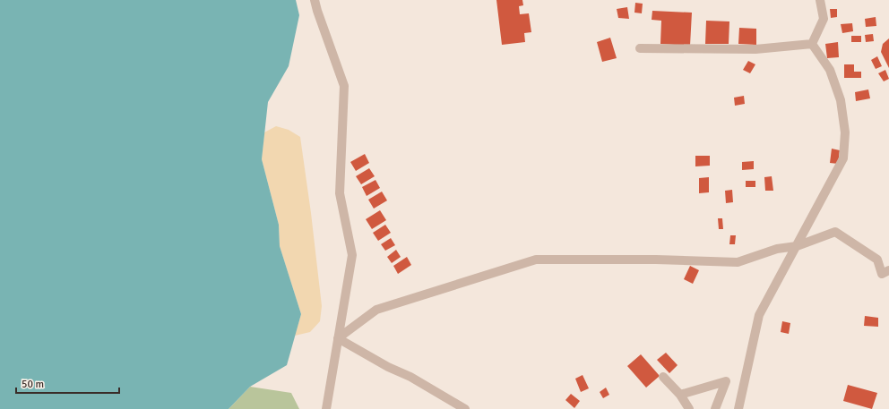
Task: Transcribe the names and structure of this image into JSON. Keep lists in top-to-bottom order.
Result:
{
  "scale_bar": "50 m"
}
